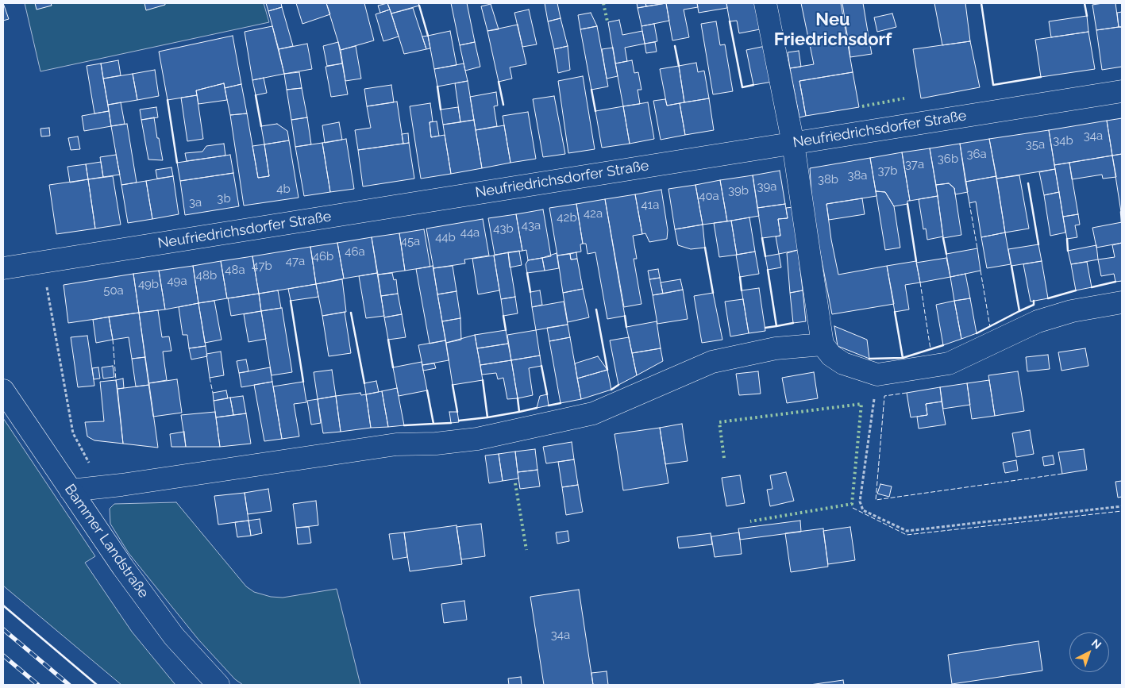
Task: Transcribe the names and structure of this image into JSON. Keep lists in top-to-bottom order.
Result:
{
  "streets": {
    "street": ["Neufriedrichsdorfer Straße", "Bammer Landstraße"]
  },
  "districts": ["Neu Friedrichsdorf"],
  "house_numbers": [
    "34a",
    "34b",
    "35a",
    "36a",
    "36b",
    "37a",
    "37b",
    "38a",
    "38b",
    "39a",
    "4b",
    "39b",
    "40a",
    "3b",
    "3a",
    "41a",
    "42a",
    "42b",
    "43a",
    "43b",
    "44a",
    "44b",
    "45a",
    "46a",
    "46b",
    "47a",
    "47b",
    "48a",
    "48b",
    "49a",
    "49b",
    "50a",
    "34a"
  ],
  "north": "top right"
}
